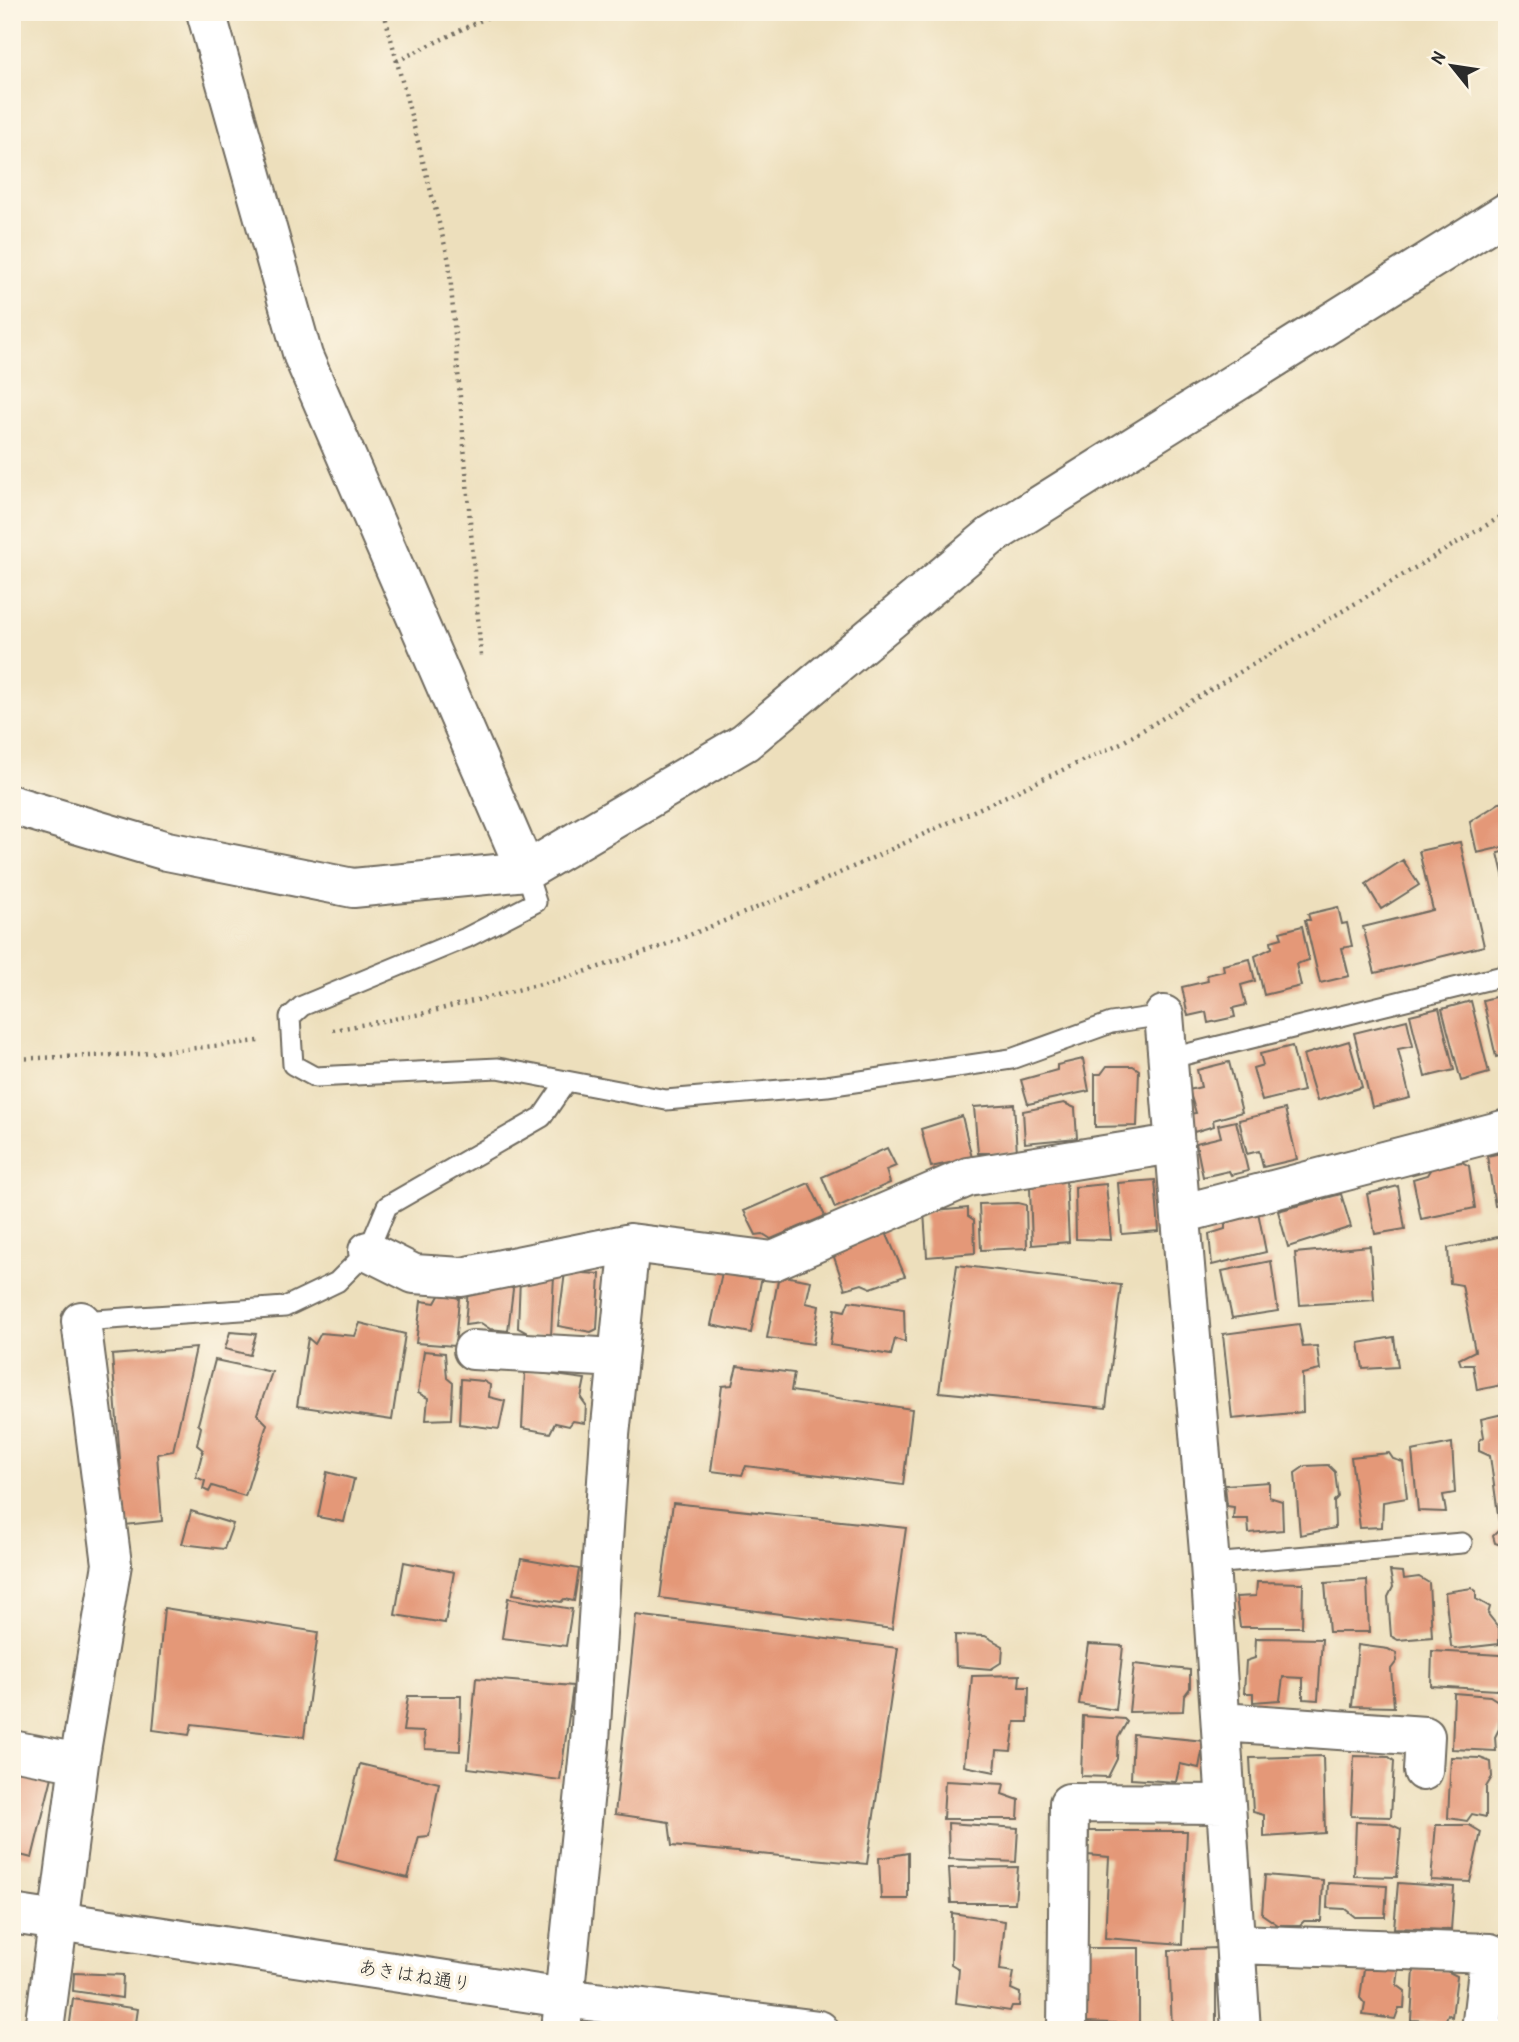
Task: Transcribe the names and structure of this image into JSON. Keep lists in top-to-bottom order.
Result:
{
  "streets": {
    "street": ["あきはね通り"]
  },
  "north": "top left"
}
